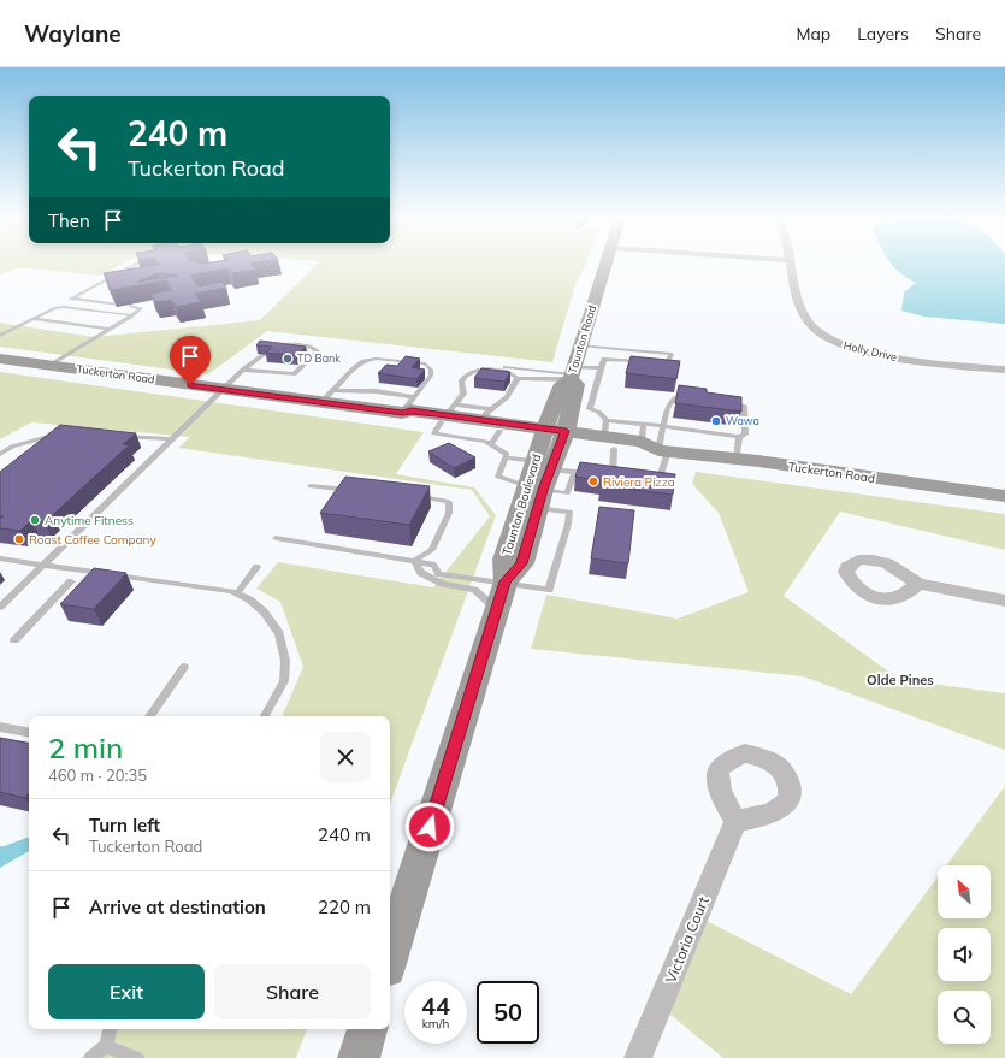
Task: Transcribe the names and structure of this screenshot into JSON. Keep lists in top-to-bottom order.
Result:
{
  "streets": {
    "main road": ["Taunton Road", "Tuckerton Road", "Taunton Boulevard"],
    "street": ["Holly Drive", "Victoria Court"]
  },
  "crossings": [
    ["Taunton Road", "Tuckerton Road"],
    ["Taunton Road", "Taunton Boulevard"],
    ["Tuckerton Road", "Taunton Boulevard"]
  ],
  "districts": ["Olde Pines"],
  "places": [
    "TD Bank",
    "Wawa",
    "Riviera Pizza",
    "Anytime Fitness",
    "Roast Coffee Company"
  ],
  "north": "top left",
  "page": {
    "header": "Waylane",
    "nav": ["Map", "Layers", "Share"],
    "turn": ["240 m", "Tuckerton Road"],
    "then": "Then",
    "heading": ["2 min", "460 m · 20:35"],
    "list": [
      {
        "name": "Turn left",
        "note": "Tuckerton Road",
        "value": "240 m"
      },
      {
        "name": "Arrive at destination",
        "value": "220 m"
      }
    ],
    "buttons": ["Exit", "Share"],
    "speed": "44 km/h",
    "limit": "50"
  }
}
